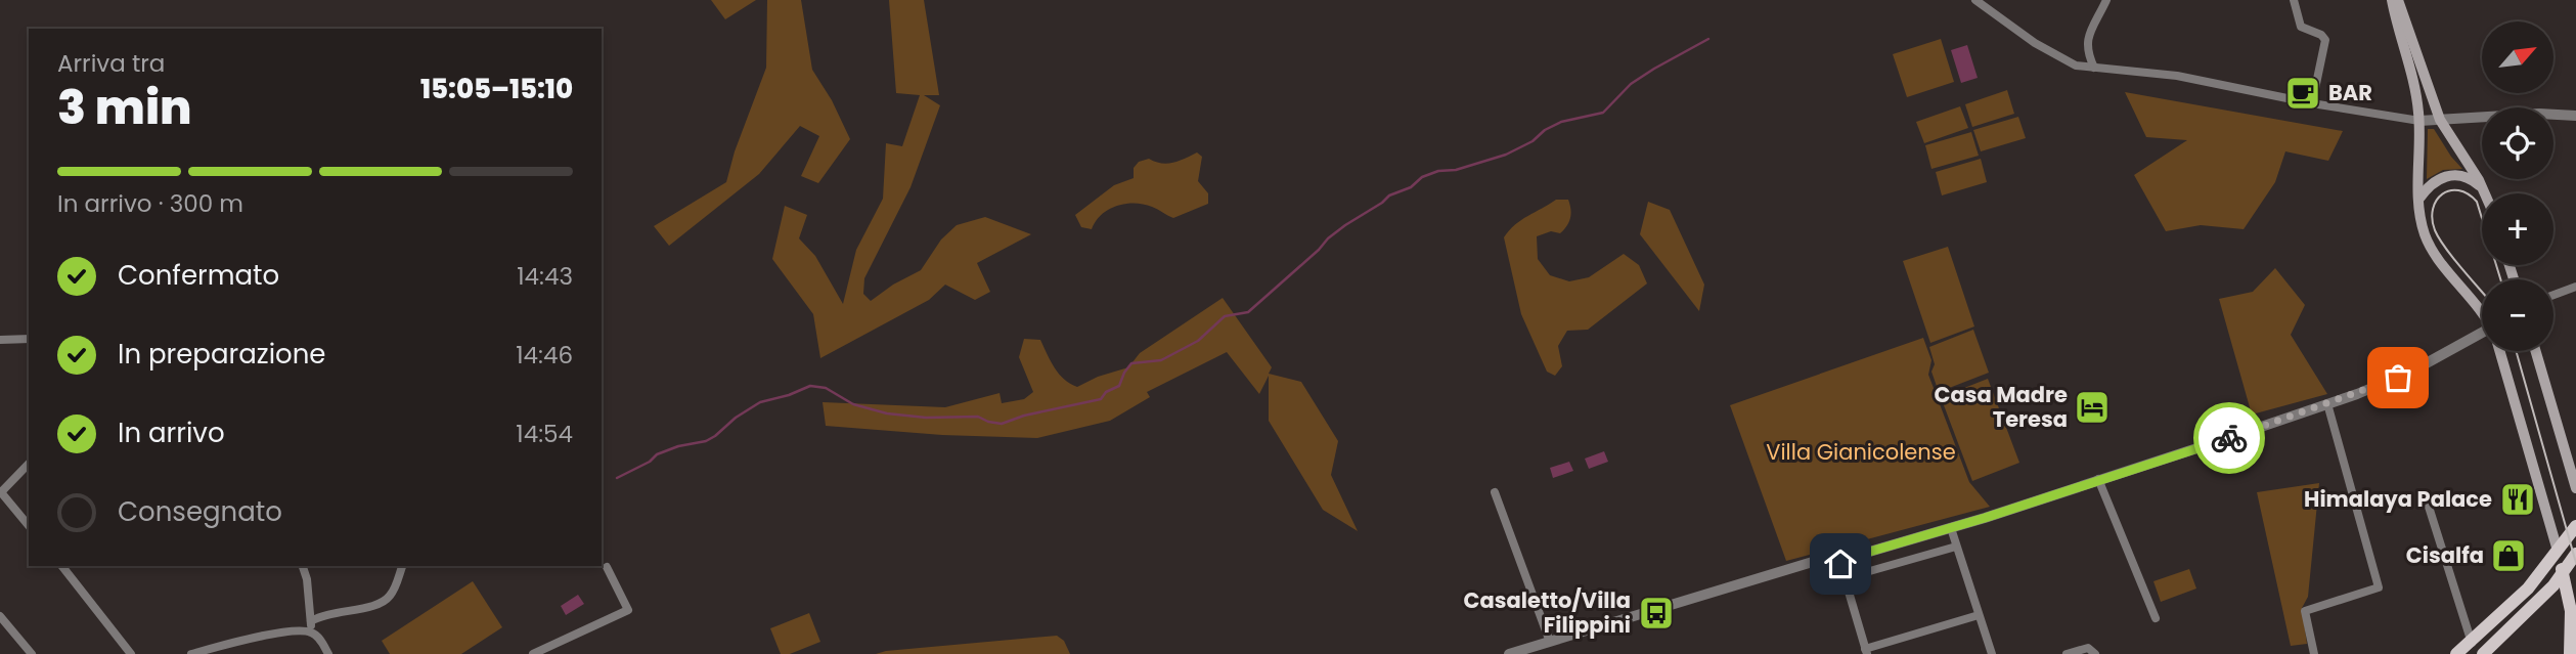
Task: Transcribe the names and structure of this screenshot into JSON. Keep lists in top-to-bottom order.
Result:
{
  "parks": ["Villa Gianicolense"],
  "places": {
    "cafe": ["BAR"],
    "hotel": ["Casa Madre Teresa"],
    "restaurant": ["Himalaya Palace"],
    "shop": ["Cisalfa"],
    "bus stop": ["Casaletto/Villa Filippini"]
  },
  "north": "top right",
  "page": {
    "map_buttons": ["+", "−"],
    "heading": ["3 min", "Arriva tra", "15:05–15:10"],
    "bar": "In arrivo · 300 m",
    "list": [
      ["Confermato", "14:43"],
      ["In preparazione", "14:46"],
      ["In arrivo", "14:54"],
      "Consegnato"
    ]
  }
}
